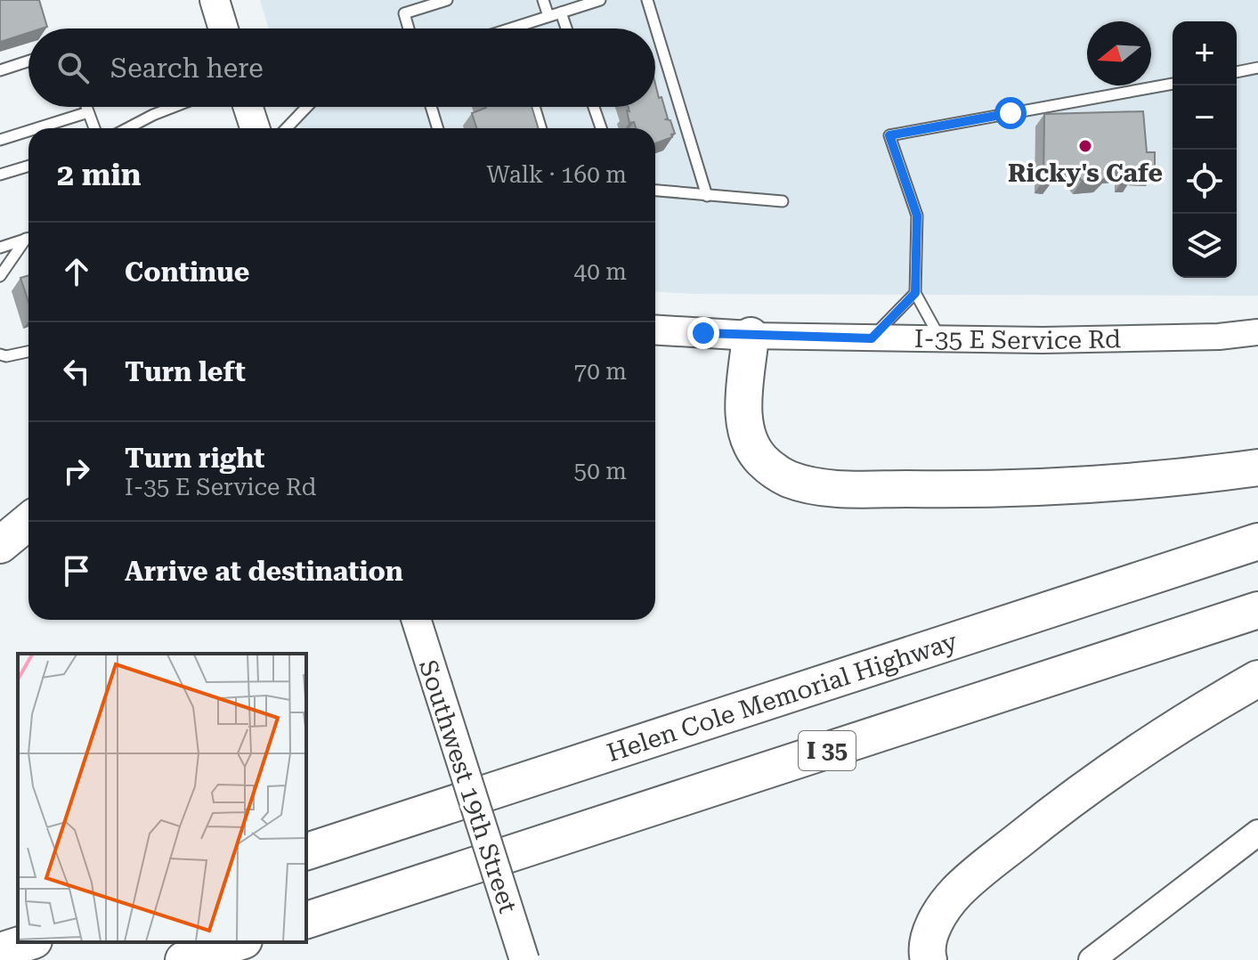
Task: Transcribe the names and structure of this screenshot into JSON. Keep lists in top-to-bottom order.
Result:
{
  "streets": {
    "highway": ["Helen Cole Memorial Highway", "I 35"],
    "main road": ["I-35 E Service Rd", "Southwest 19th Street"]
  },
  "places": ["Ricky's Cafe"],
  "north": "left",
  "page": {
    "map_buttons": ["+", "−"],
    "search": "Search here",
    "heading": ["2 min", "Walk · 160 m"],
    "list": [
      ["Continue", "40 m"],
      ["Turn left", "70 m"],
      ["Turn right", "I-35 E Service Rd", "50 m"],
      "Arrive at destination"
    ]
  }
}
